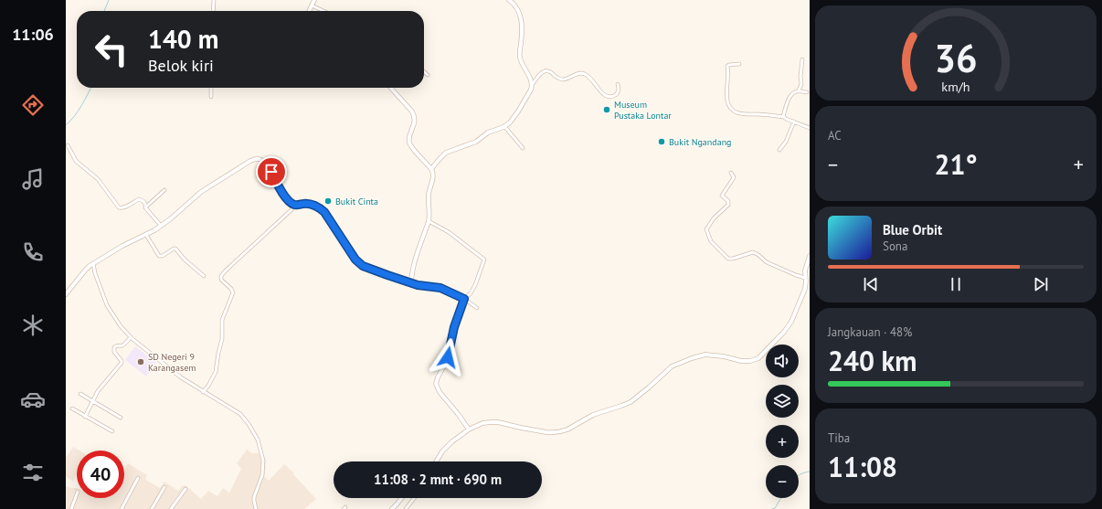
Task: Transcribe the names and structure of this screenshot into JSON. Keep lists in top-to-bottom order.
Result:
{
  "places": [
    "Museum Pustaka Lontar",
    "Bukit Ngandang",
    "Bukit Cinta",
    "SD Negeri 9 Karangasem"
  ],
  "page": {
    "tabs": "11:06",
    "turn": ["140 m", "Belok kiri"],
    "tile": [
      "AC",
      ["Jangkauan · 48%", "240 km"],
      ["Tiba", "11:08"]
    ],
    "heat": ["−", "21°", "+"],
    "song": ["Blue Orbit", "Sona"],
    "map_buttons": ["+", "−"],
    "limit": "40",
    "trip": "11:08 · 2 mnt · 690 m",
    "gauge": ["36", "km/h"]
  }
}
